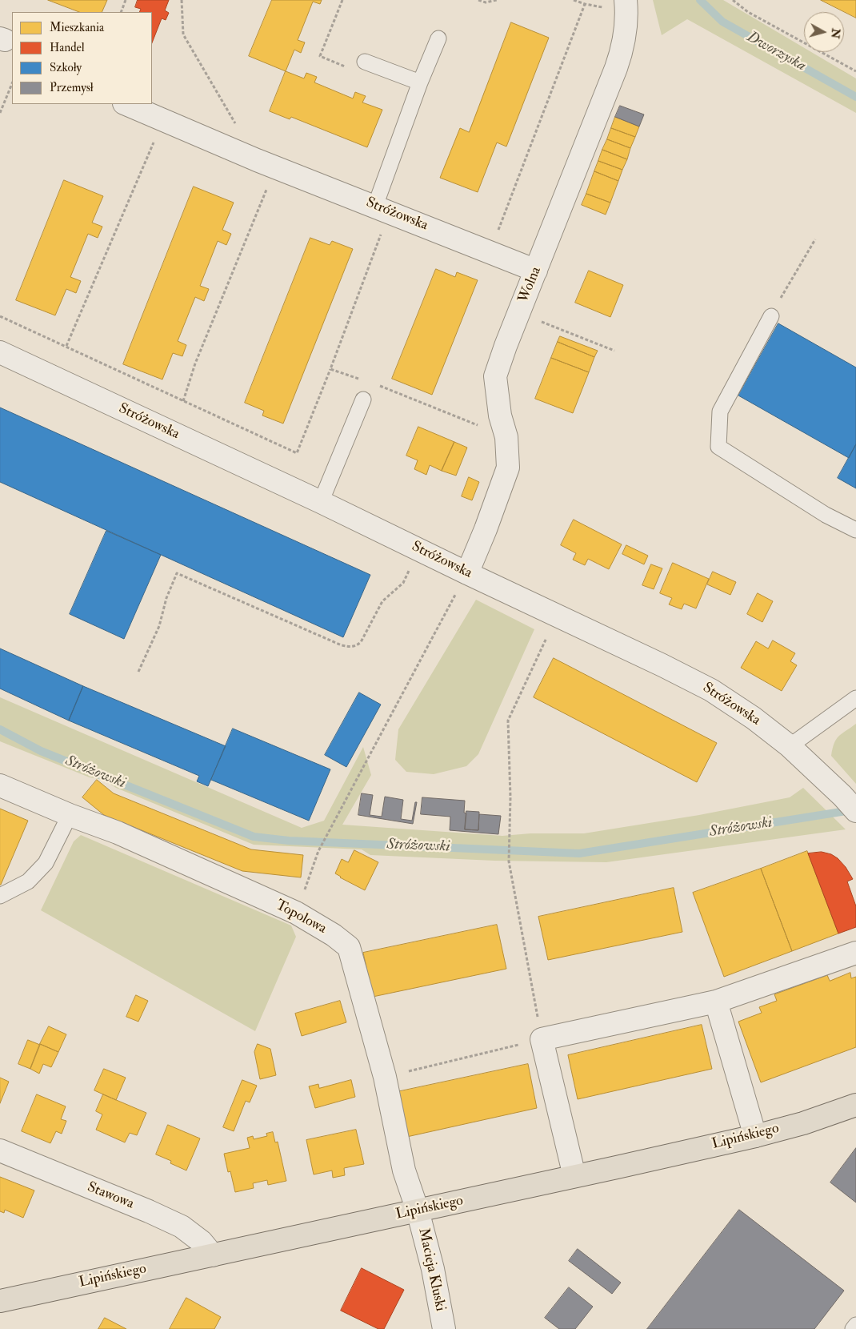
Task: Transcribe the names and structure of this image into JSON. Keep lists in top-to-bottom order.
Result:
{
  "streets": {
    "main road": ["Lipińskiego"],
    "street": [
      "Stróżowska",
      "Wolna",
      "Topolowa",
      "Stawowa",
      "Macieja Kluski"
    ]
  },
  "crossings": [
    ["Stróżowska", "Wolna"],
    ["Topolowa", "Lipińskiego"],
    ["Topolowa", "Macieja Kluski"],
    ["Lipińskiego", "Stawowa"],
    ["Lipińskiego", "Macieja Kluski"]
  ],
  "water": ["Dworzyska", "Stróżowski"],
  "legend": [
    "Mieszkania",
    "Handel",
    "Szkoły",
    "Przemysł"
  ],
  "north": "right"
}
